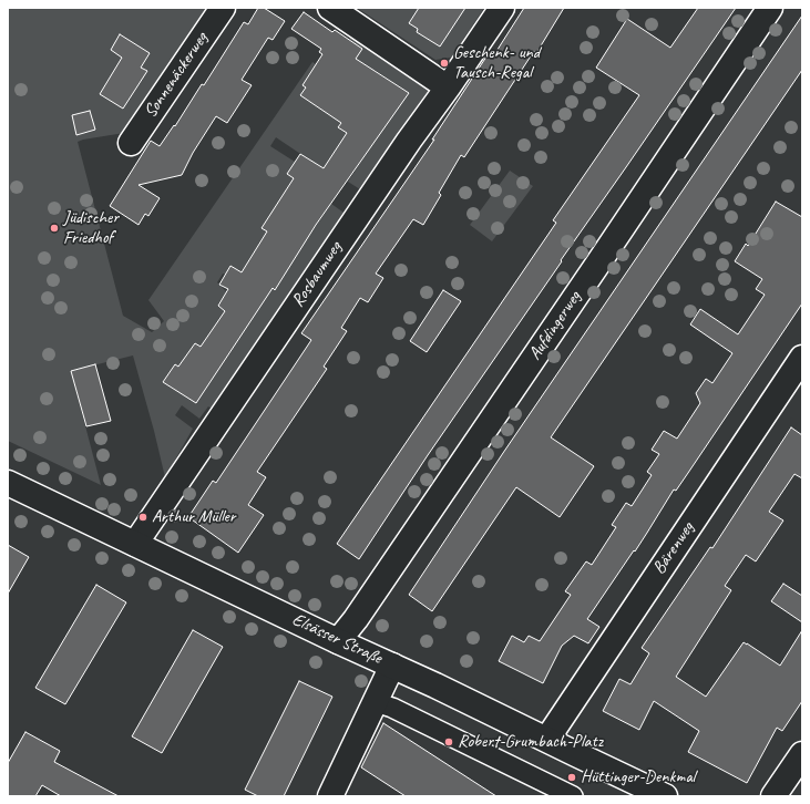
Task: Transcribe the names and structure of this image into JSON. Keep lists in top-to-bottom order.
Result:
{
  "streets": {
    "street": [
      "Sonnenäckerweg",
      "Rosbaumweg",
      "Aufdingerweg",
      "Bärenweg",
      "Elsässer Straße"
    ]
  },
  "crossings": [
    ["Rosbaumweg", "Elsässer Straße"],
    ["Aufdingerweg", "Elsässer Straße"],
    ["Bärenweg", "Elsässer Straße"]
  ],
  "places": [
    "Geschenk- und Tausch-Regal",
    "Jüdischer Friedhof",
    "Arthur Müller",
    "Robert-Grumbach-Platz",
    "Hüttinger-Denkmal"
  ]
}
